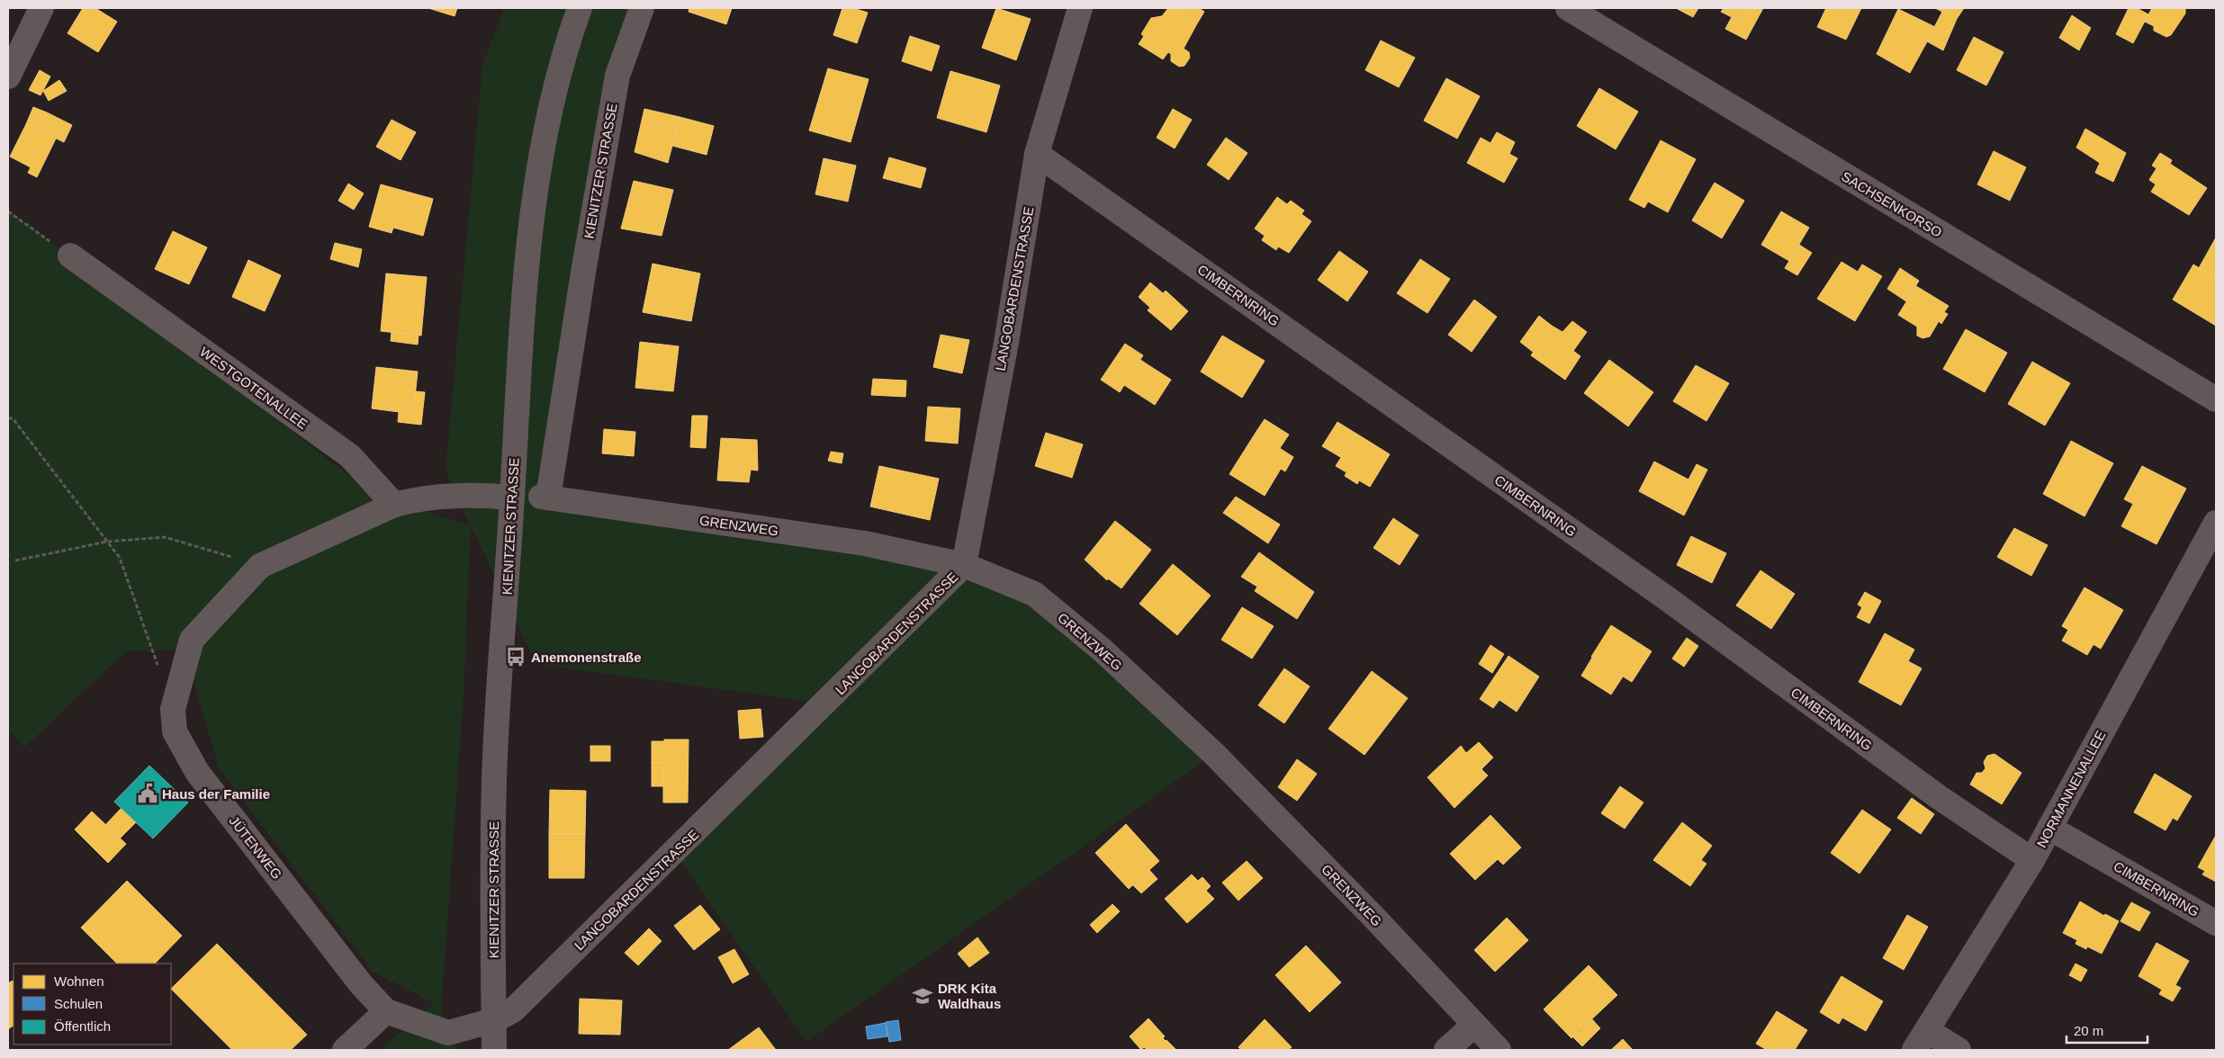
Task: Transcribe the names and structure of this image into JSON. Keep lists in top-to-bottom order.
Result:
{
  "streets": {
    "street": [
      "KIENITZER STRASSE",
      "SACHSENKORSO",
      "LANGOBARDENSTRASSE",
      "CIMBERNRING",
      "WESTGOTENALLEE",
      "GRENZWEG",
      "NORMANNENALLEE",
      "JÜTENWEG"
    ]
  },
  "crossings": [
    ["KIENITZER STRASSE", "LANGOBARDENSTRASSE"],
    ["KIENITZER STRASSE", "GRENZWEG"],
    ["KIENITZER STRASSE", "JÜTENWEG"],
    ["LANGOBARDENSTRASSE", "CIMBERNRING"],
    ["LANGOBARDENSTRASSE", "GRENZWEG"],
    ["LANGOBARDENSTRASSE", "JÜTENWEG"],
    ["CIMBERNRING", "NORMANNENALLEE"],
    ["WESTGOTENALLEE", "JÜTENWEG"]
  ],
  "places": {
    "bus stop": ["Anemonenstraße"],
    "public building": ["Haus der Familie"],
    "school or university": ["DRK Kita Waldhaus"]
  },
  "legend": ["Wohnen", "Schulen", "Öffentlich"],
  "scale_bar": "20 m"
}
